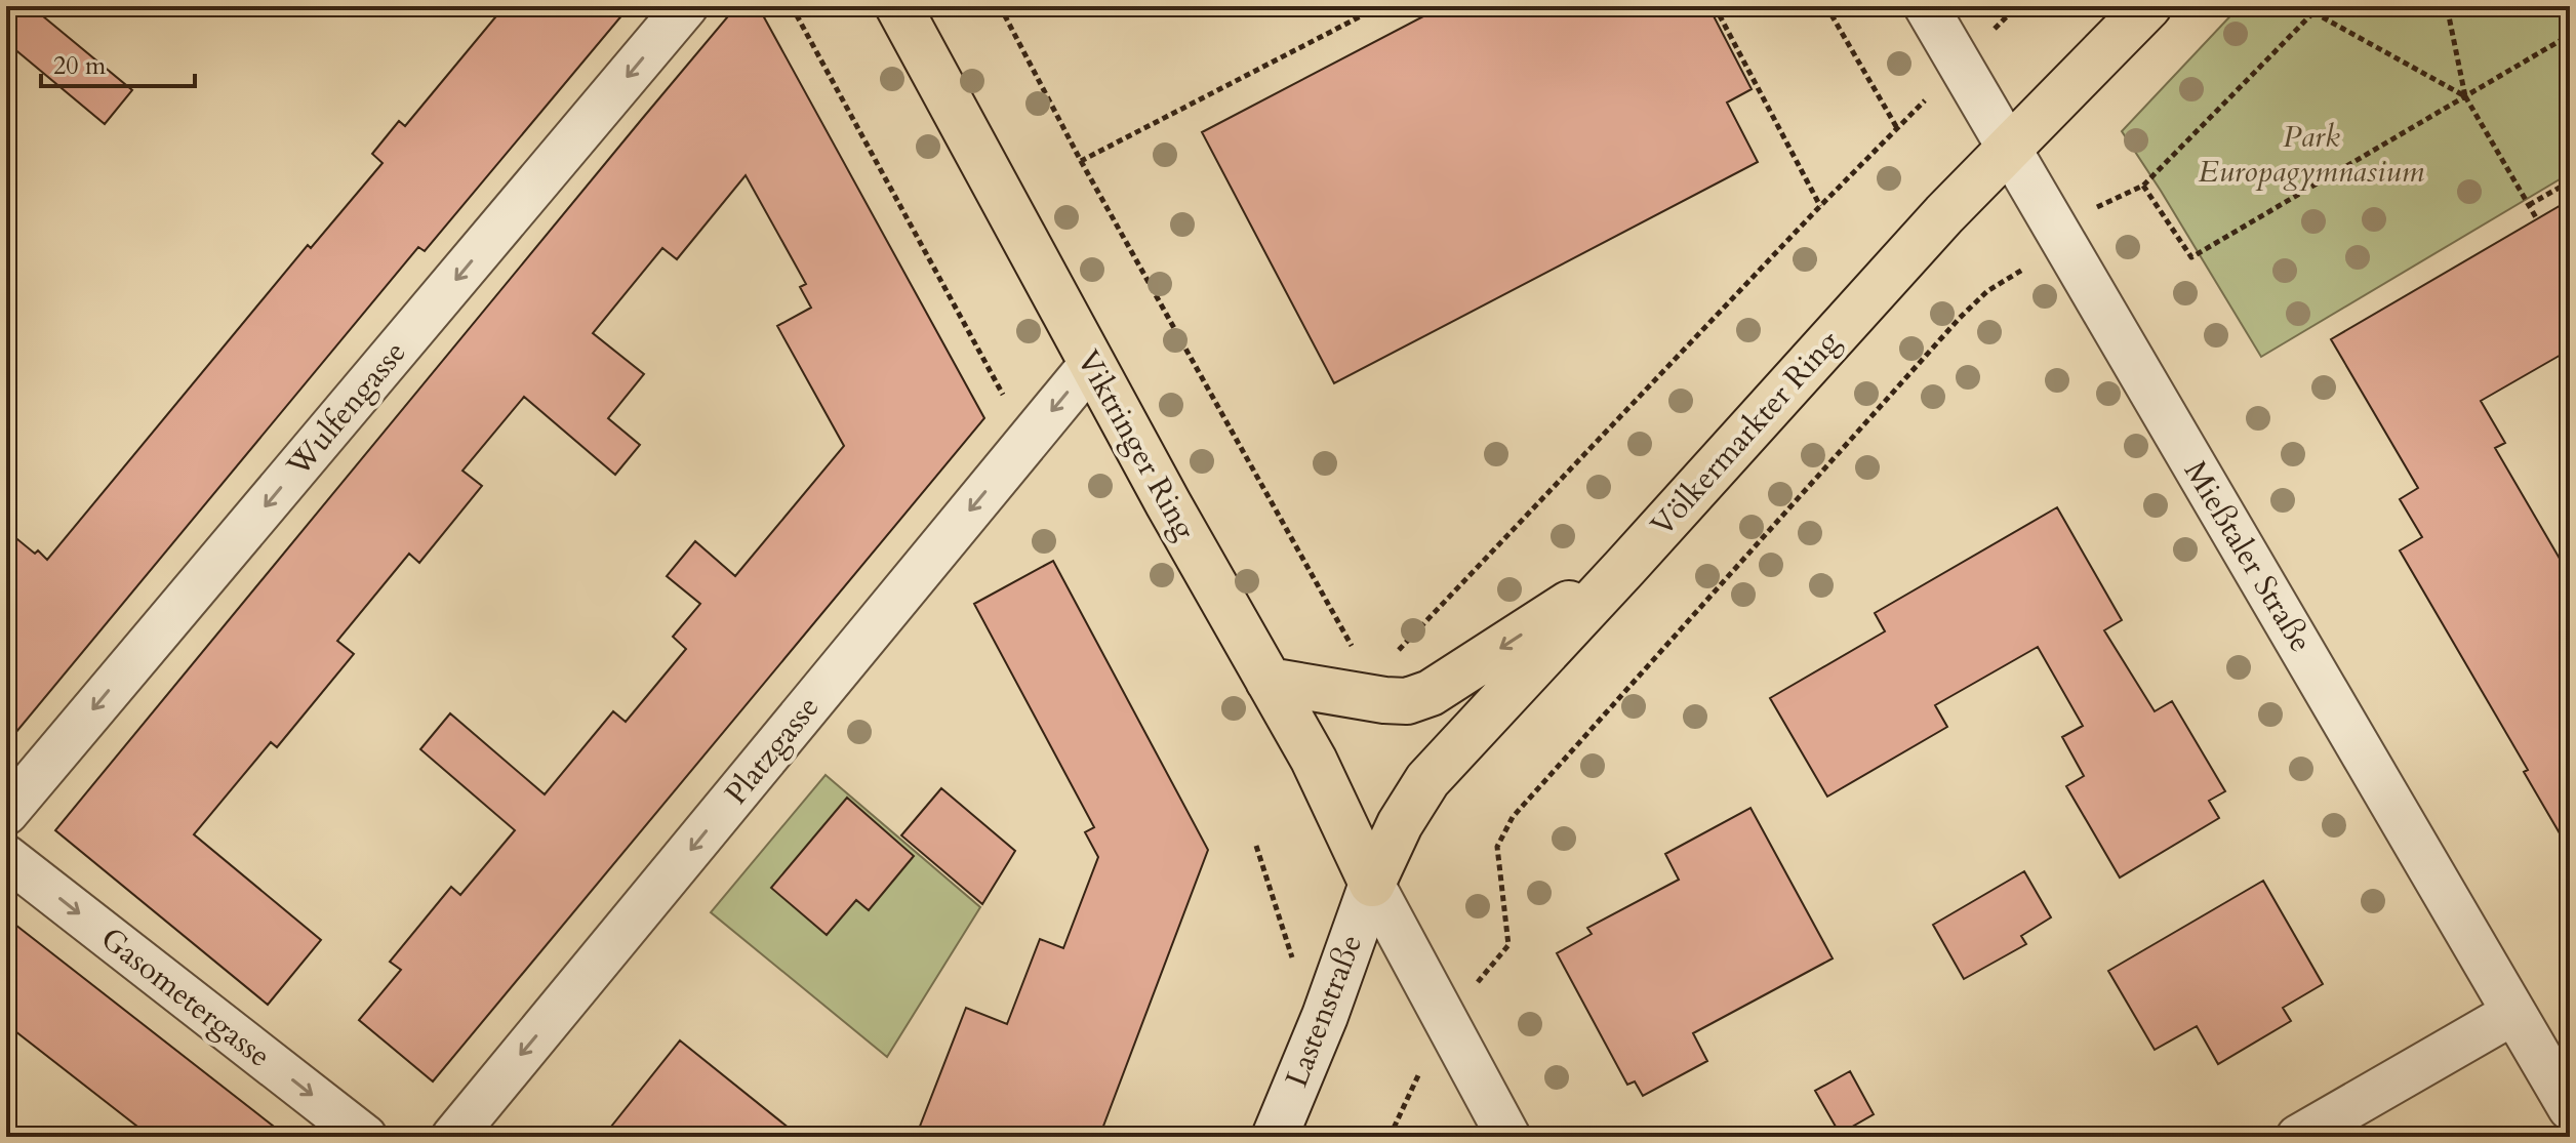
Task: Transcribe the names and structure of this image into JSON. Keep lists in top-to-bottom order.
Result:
{
  "streets": {
    "main road": ["Völkermarkter Ring", "Viktringer Ring"],
    "street": [
      "Wulfengasse",
      "Mießtaler Straße",
      "Platzgasse",
      "Gasometergasse",
      "Lastenstraße"
    ]
  },
  "crossings": [
    ["Völkermarkter Ring", "Viktringer Ring"],
    ["Völkermarkter Ring", "Mießtaler Straße"],
    ["Völkermarkter Ring", "Lastenstraße"],
    ["Viktringer Ring", "Platzgasse"],
    ["Viktringer Ring", "Lastenstraße"]
  ],
  "one_way": ["Wulfengasse", "Platzgasse", "Gasometergasse"],
  "parks": ["Park Europagymnasium"],
  "scale_bar": "20 m"
}
